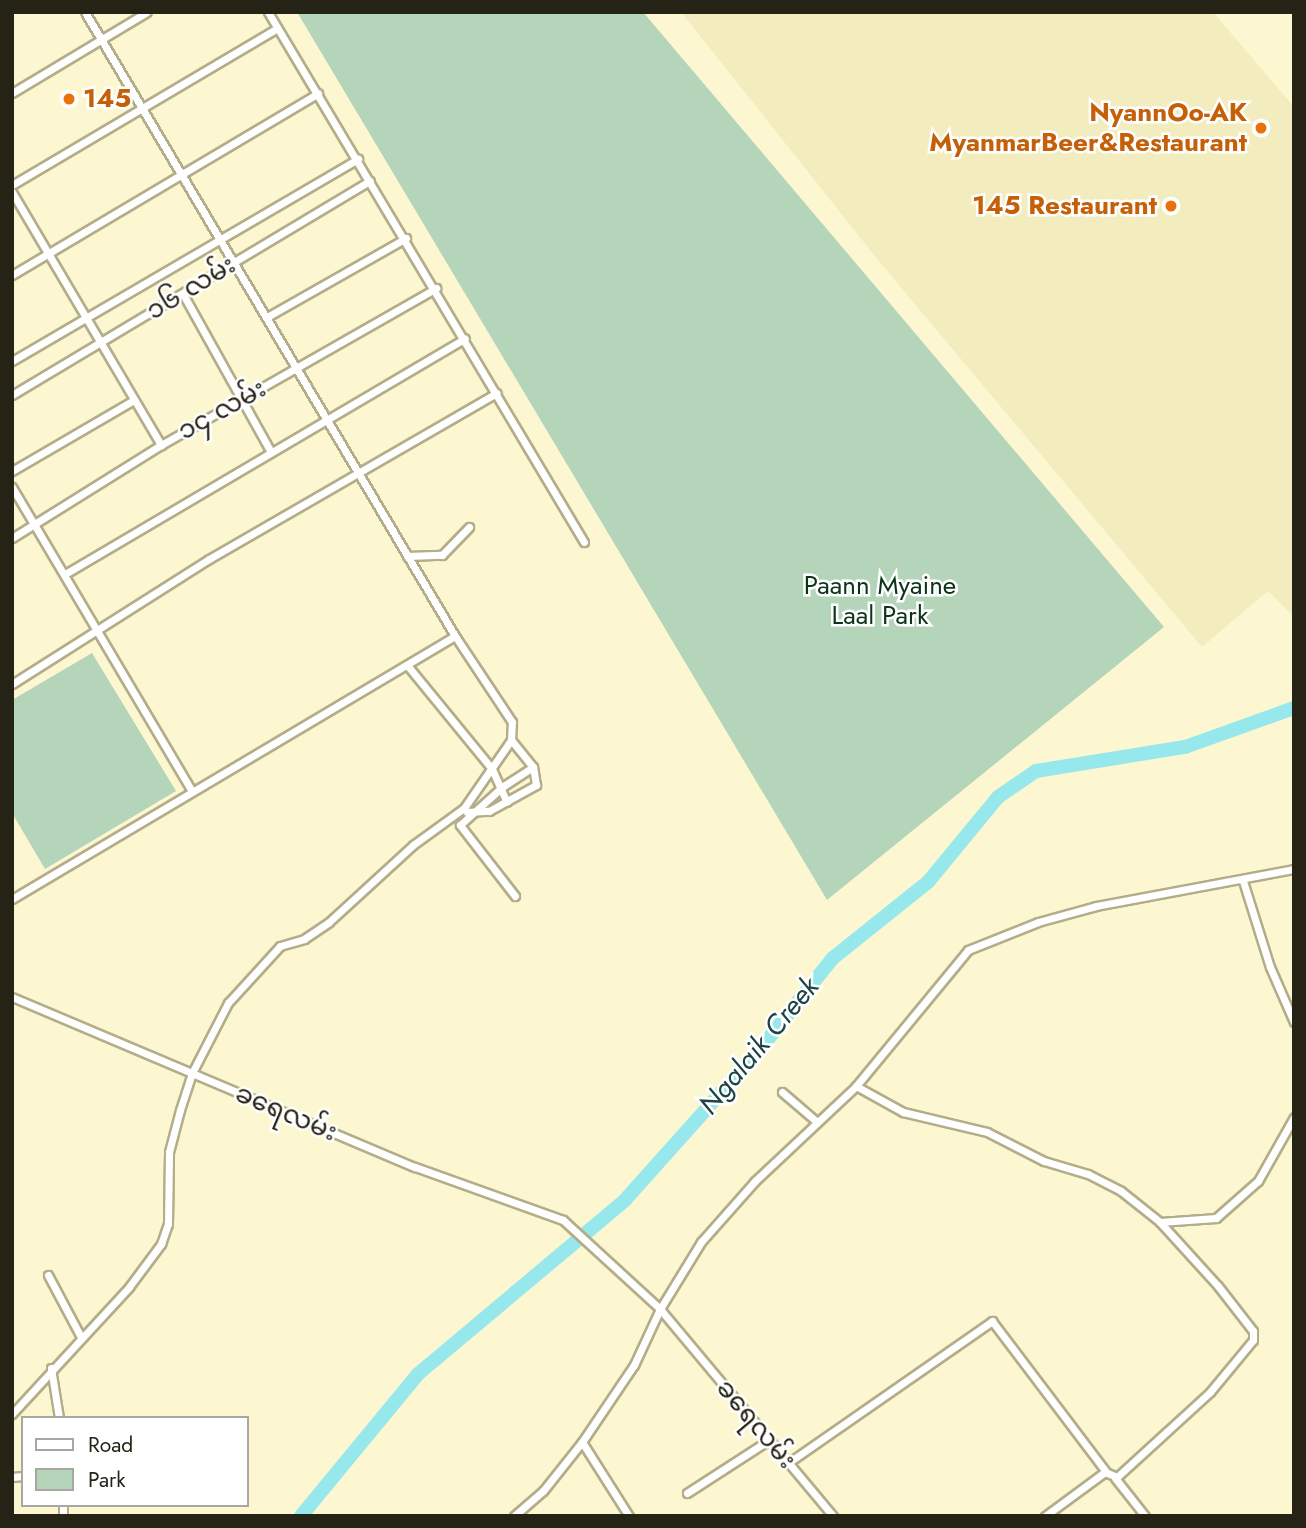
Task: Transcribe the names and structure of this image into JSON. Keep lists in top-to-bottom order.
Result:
{
  "streets": {
    "street": ["၁၆ လမ်း", "၁၄ လမ်း", "ခရေလမ်း"]
  },
  "water": ["Ngalaik Creek"],
  "parks": ["Paann Myaine Laal Park"],
  "places": ["145", "NyannOo-AK MyanmarBeer&Restaurant", "145 Restaurant"],
  "legend": ["Road", "Park"]
}
